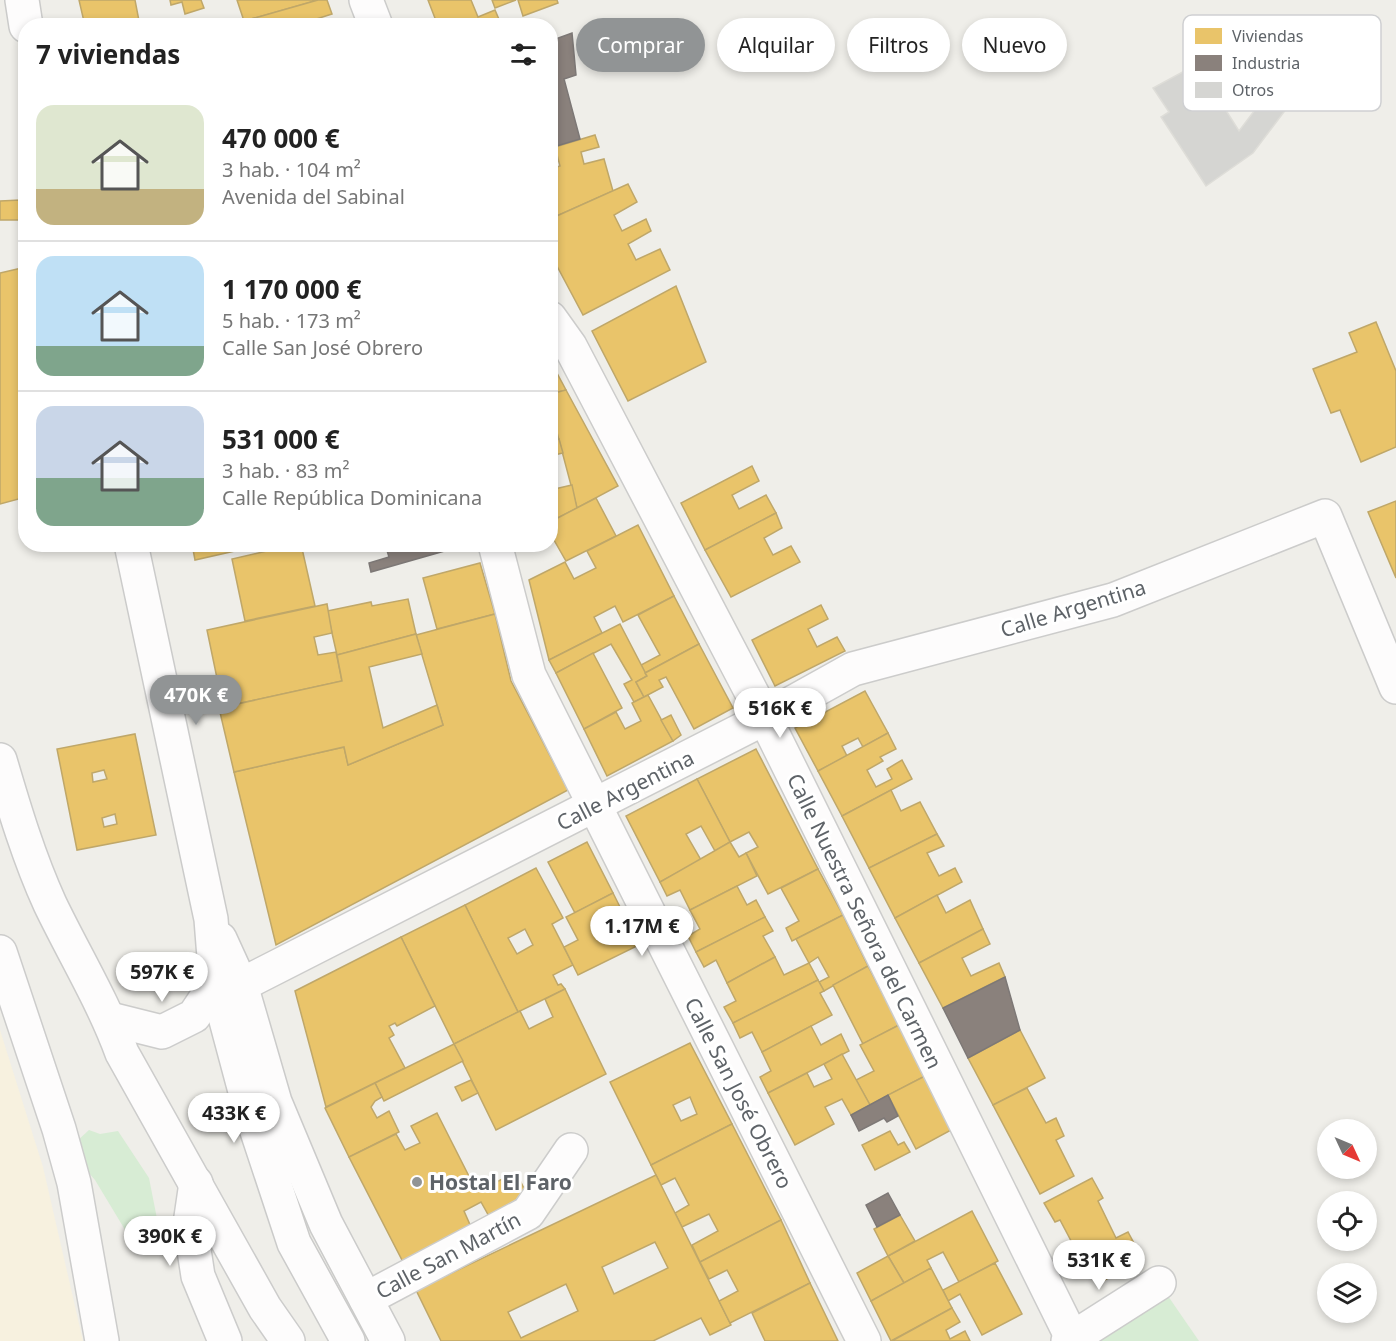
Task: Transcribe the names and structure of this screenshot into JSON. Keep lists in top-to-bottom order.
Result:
{
  "streets": {
    "street": [
      "Calle Argentina",
      "Calle Nuestra Señora del Carmen",
      "Calle San José Obrero",
      "Calle San Martín"
    ]
  },
  "crossings": [
    ["Calle Argentina", "Calle Nuestra Señora del Carmen"],
    ["Calle Argentina", "Calle San José Obrero"]
  ],
  "places": ["Hostal El Faro"],
  "legend": ["Viviendas", "Industria", "Otros"],
  "north": "bottom right",
  "page": {
    "chip": [
      "Comprar",
      "Alquilar",
      "Filtros",
      "Nuevo"
    ],
    "heading": "7 viviendas",
    "list": [
      {
        "name": "470 000 €",
        "note": "3 hab. · 104 m² · Avenida del Sabinal"
      },
      {
        "name": "1 170 000 €",
        "note": "5 hab. · 173 m² · Calle San José Obrero"
      },
      {
        "name": "531 000 €",
        "note": "3 hab. · 83 m² · Calle República Dominicana"
      }
    ],
    "price": [
      "470K €",
      "516K €",
      "1.17M €",
      "597K €",
      "433K €",
      "390K €",
      "531K €"
    ]
  }
}
